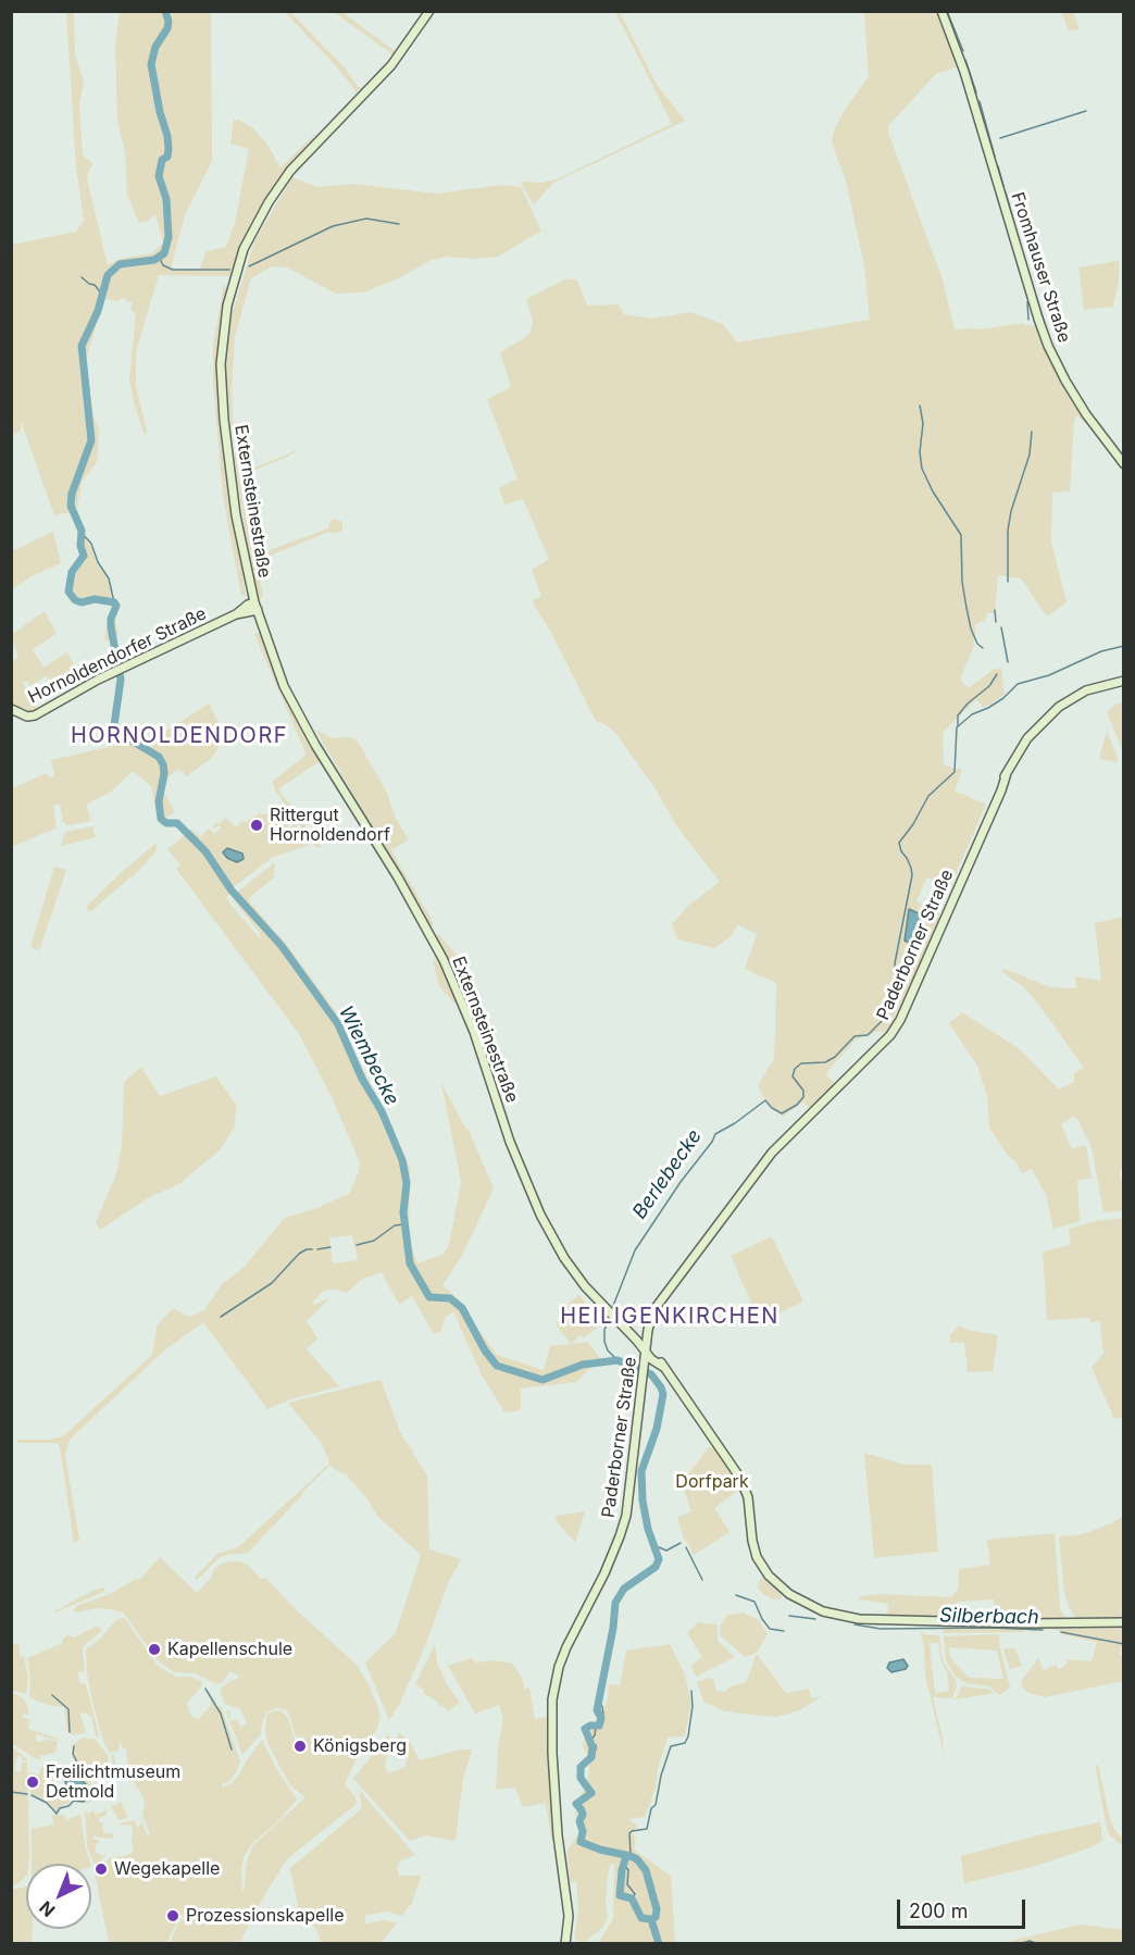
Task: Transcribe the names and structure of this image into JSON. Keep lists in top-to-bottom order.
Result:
{
  "streets": {
    "main road": [
      "Fromhauser Straße",
      "Externsteinestraße",
      "Hornoldendorfer Straße",
      "Paderborner Straße"
    ]
  },
  "crossings": [
    ["Externsteinestraße", "Hornoldendorfer Straße"],
    ["Externsteinestraße", "Paderborner Straße"]
  ],
  "districts": ["HORNOLDENDORF", "HEILIGENKIRCHEN"],
  "water": ["Wiembecke", "Berlebecke", "Silberbach"],
  "parks": ["Dorfpark"],
  "places": [
    "Rittergut Hornoldendorf",
    "Kapellenschule",
    "Königsberg",
    "Freilichtmuseum Detmold",
    "Wegekapelle",
    "Prozessionskapelle"
  ],
  "scale_bar": "200 m",
  "north": "bottom left"
}
